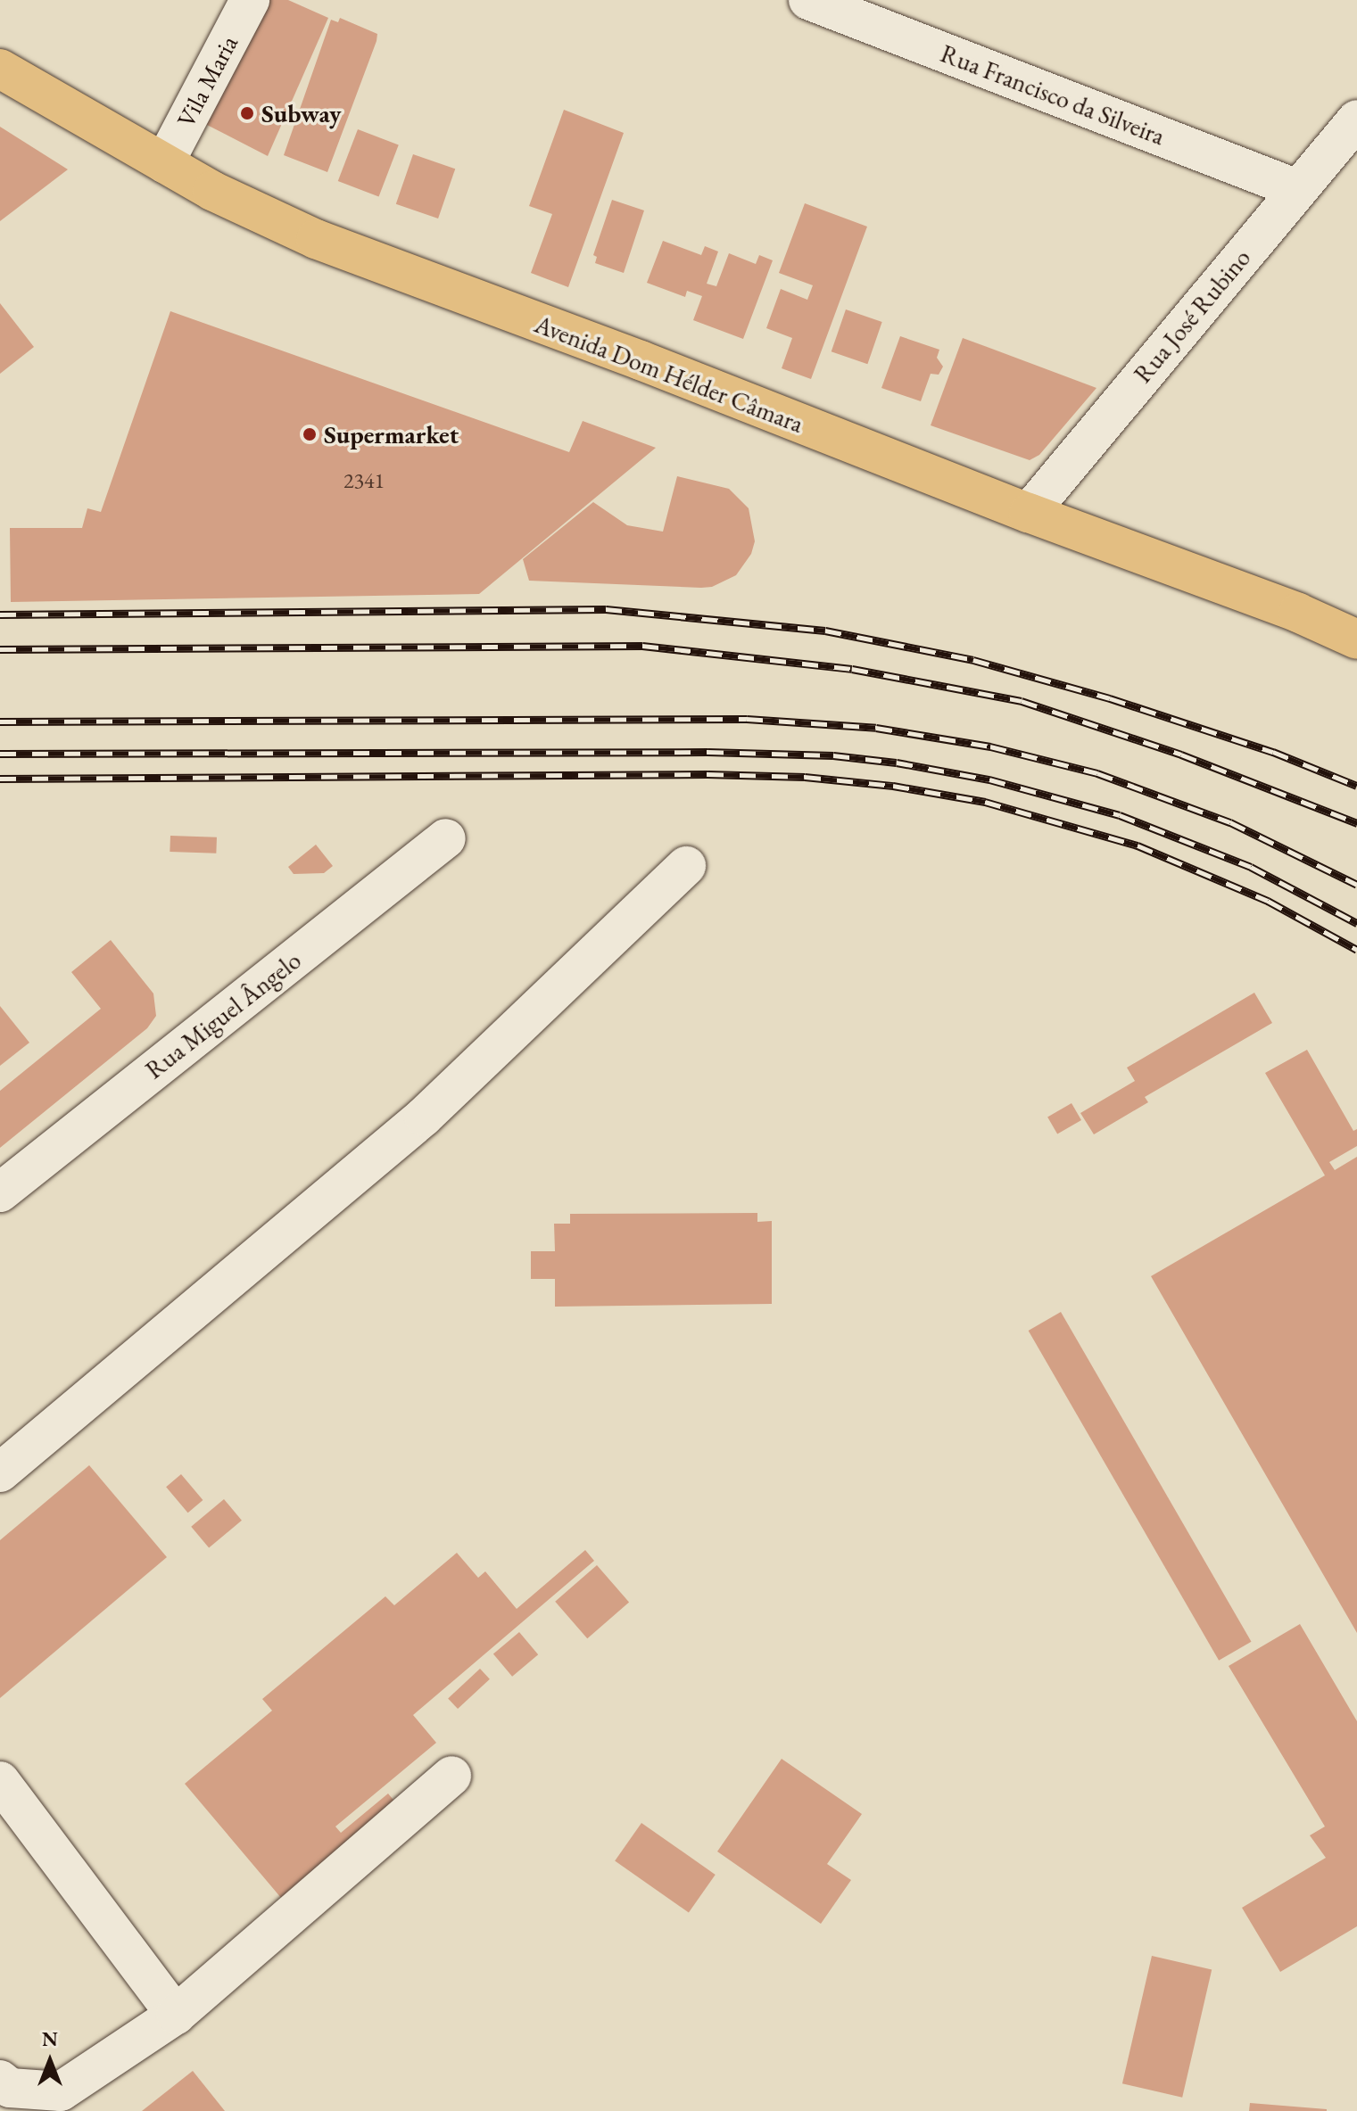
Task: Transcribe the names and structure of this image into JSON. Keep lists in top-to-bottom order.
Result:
{
  "streets": {
    "main road": ["Avenida Dom Hélder Câmara"],
    "street": [
      "Vila Maria",
      "Rua Francisco da Silveira",
      "Rua José Rubino",
      "Rua Miguel Ângelo"
    ]
  },
  "crossings": [
    ["Vila Maria", "Avenida Dom Hélder Câmara"],
    ["Rua Francisco da Silveira", "Rua José Rubino"],
    ["Rua José Rubino", "Avenida Dom Hélder Câmara"]
  ],
  "places": ["Subway", "Supermarket"],
  "house_numbers": ["2341"],
  "north": "top"
}
